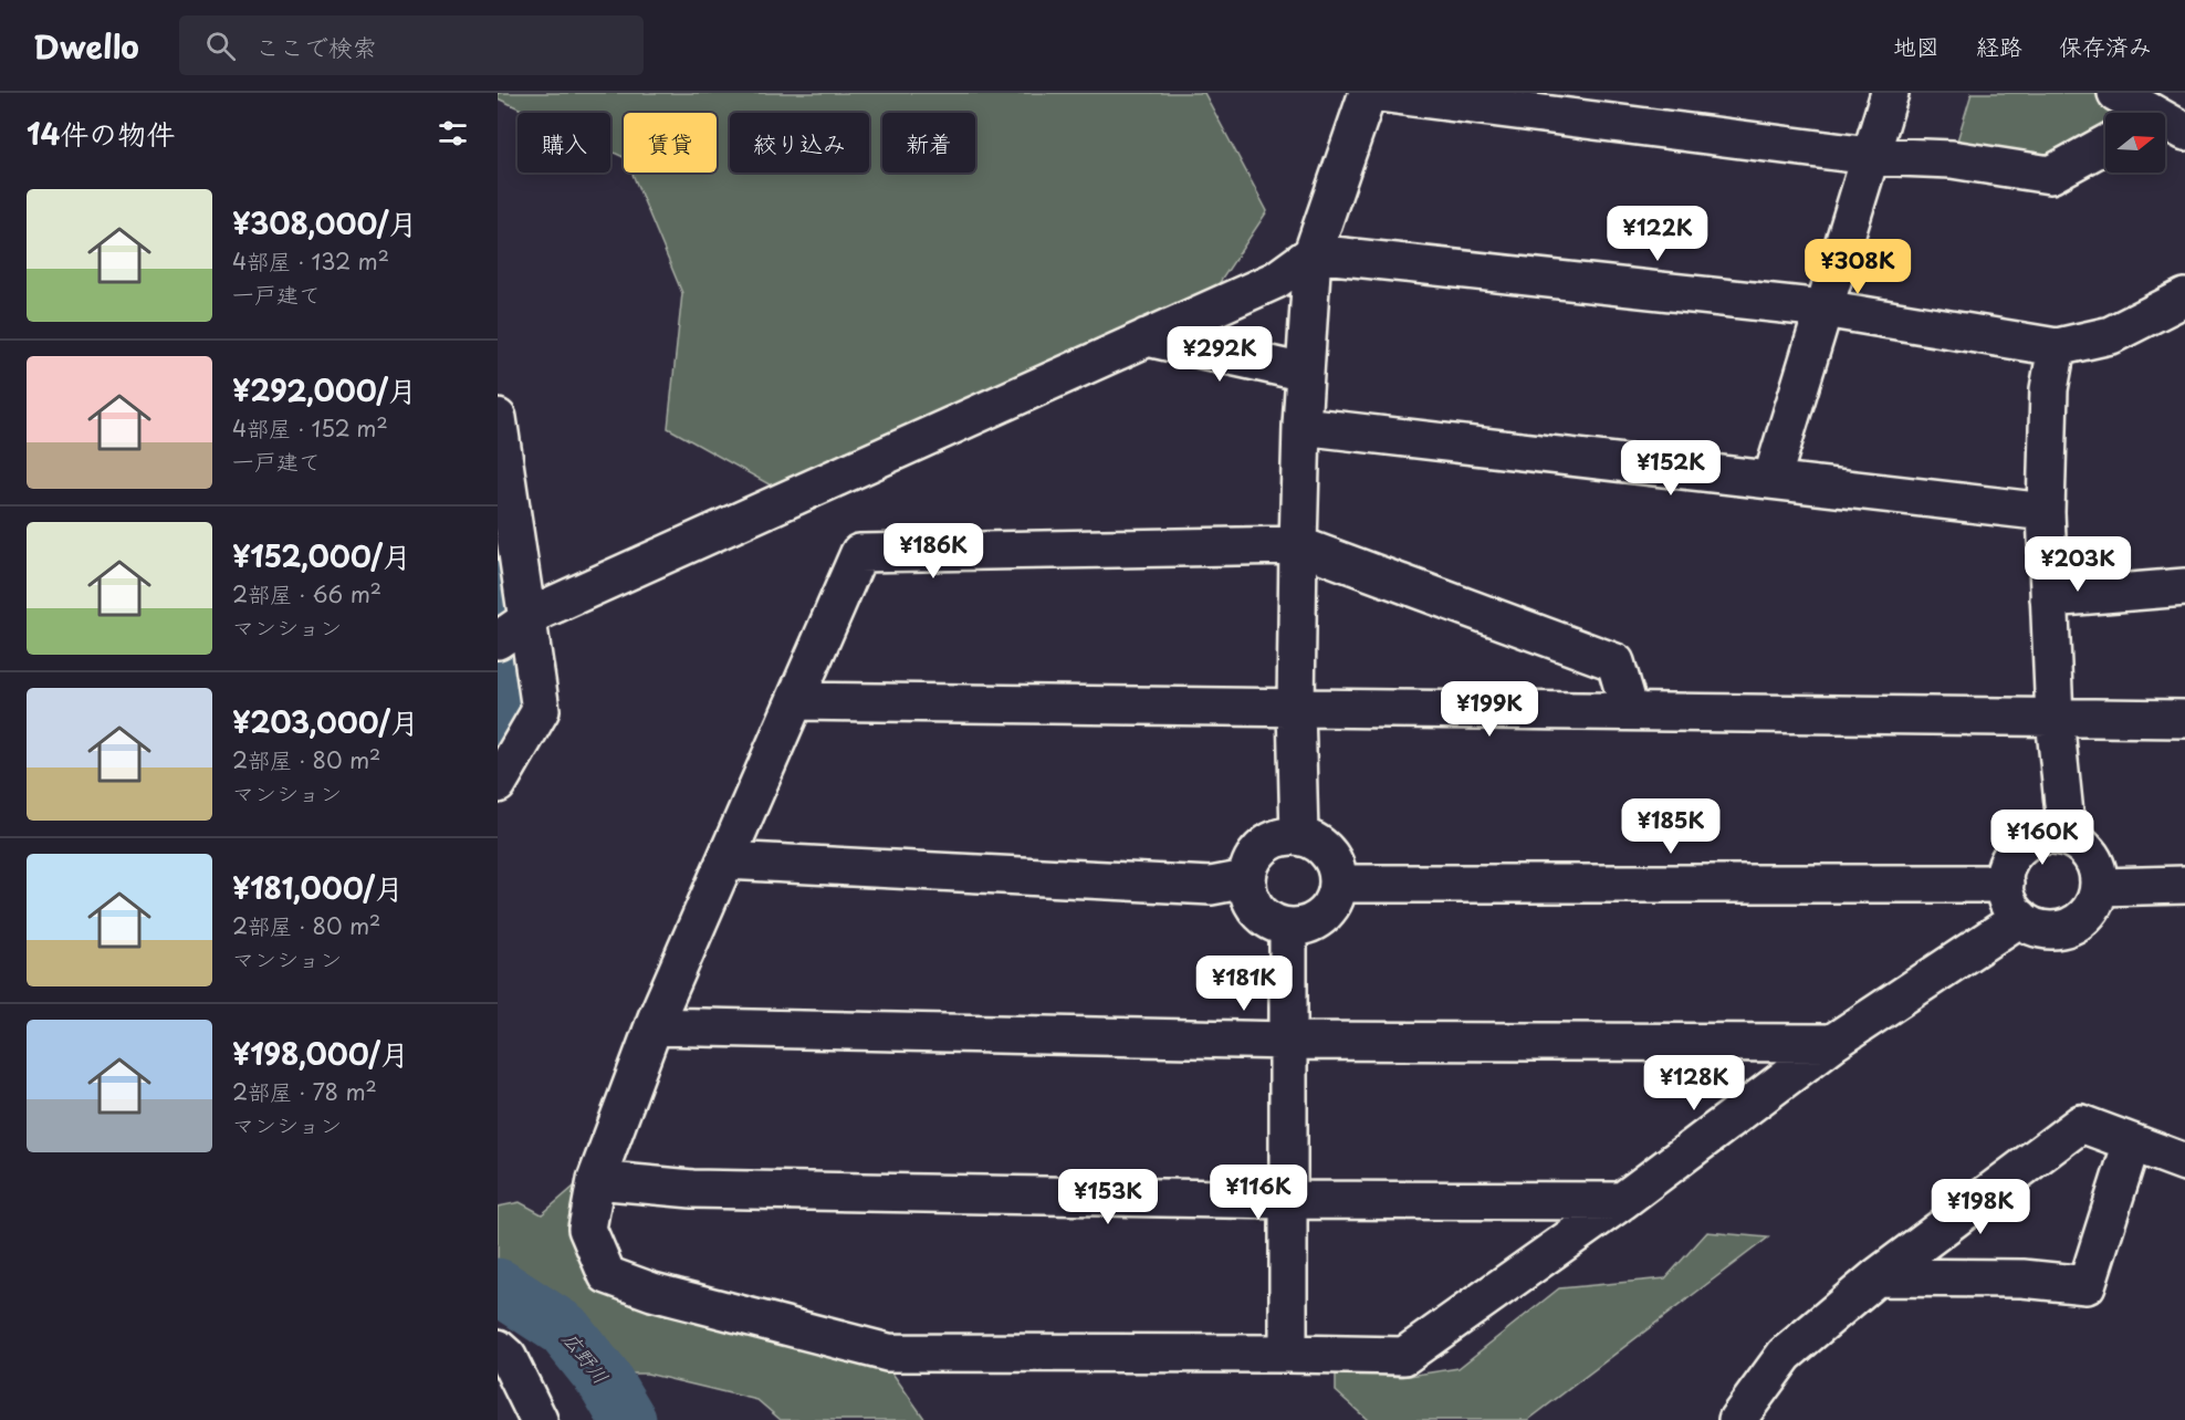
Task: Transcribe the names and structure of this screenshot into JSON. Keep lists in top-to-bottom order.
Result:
{
  "water": ["広野川"],
  "north": "right",
  "page": {
    "header": "Dwello",
    "search": "ここで検索",
    "nav": ["地図", "経路", "保存済み"],
    "heading": "14件の物件",
    "chip": [
      "購入",
      "賃貸",
      "絞り込み",
      "新着"
    ],
    "list": [
      {
        "name": "¥308,000/月",
        "note": "4部屋 · 132 m² · 一戸建て"
      },
      {
        "name": "¥292,000/月",
        "note": "4部屋 · 152 m² · 一戸建て"
      },
      {
        "name": "¥152,000/月",
        "note": "2部屋 · 66 m² · マンション"
      },
      {
        "name": "¥203,000/月",
        "note": "2部屋 · 80 m² · マンション"
      },
      {
        "name": "¥181,000/月",
        "note": "2部屋 · 80 m² · マンション"
      },
      {
        "name": "¥198,000/月",
        "note": "2部屋 · 78 m² · マンション"
      }
    ],
    "price": [
      "¥122K",
      "¥308K",
      "¥292K",
      "¥152K",
      "¥186K",
      "¥203K",
      "¥199K",
      "¥185K",
      "¥160K",
      "¥181K",
      "¥128K",
      "¥116K",
      "¥153K",
      "¥198K"
    ]
  }
}
